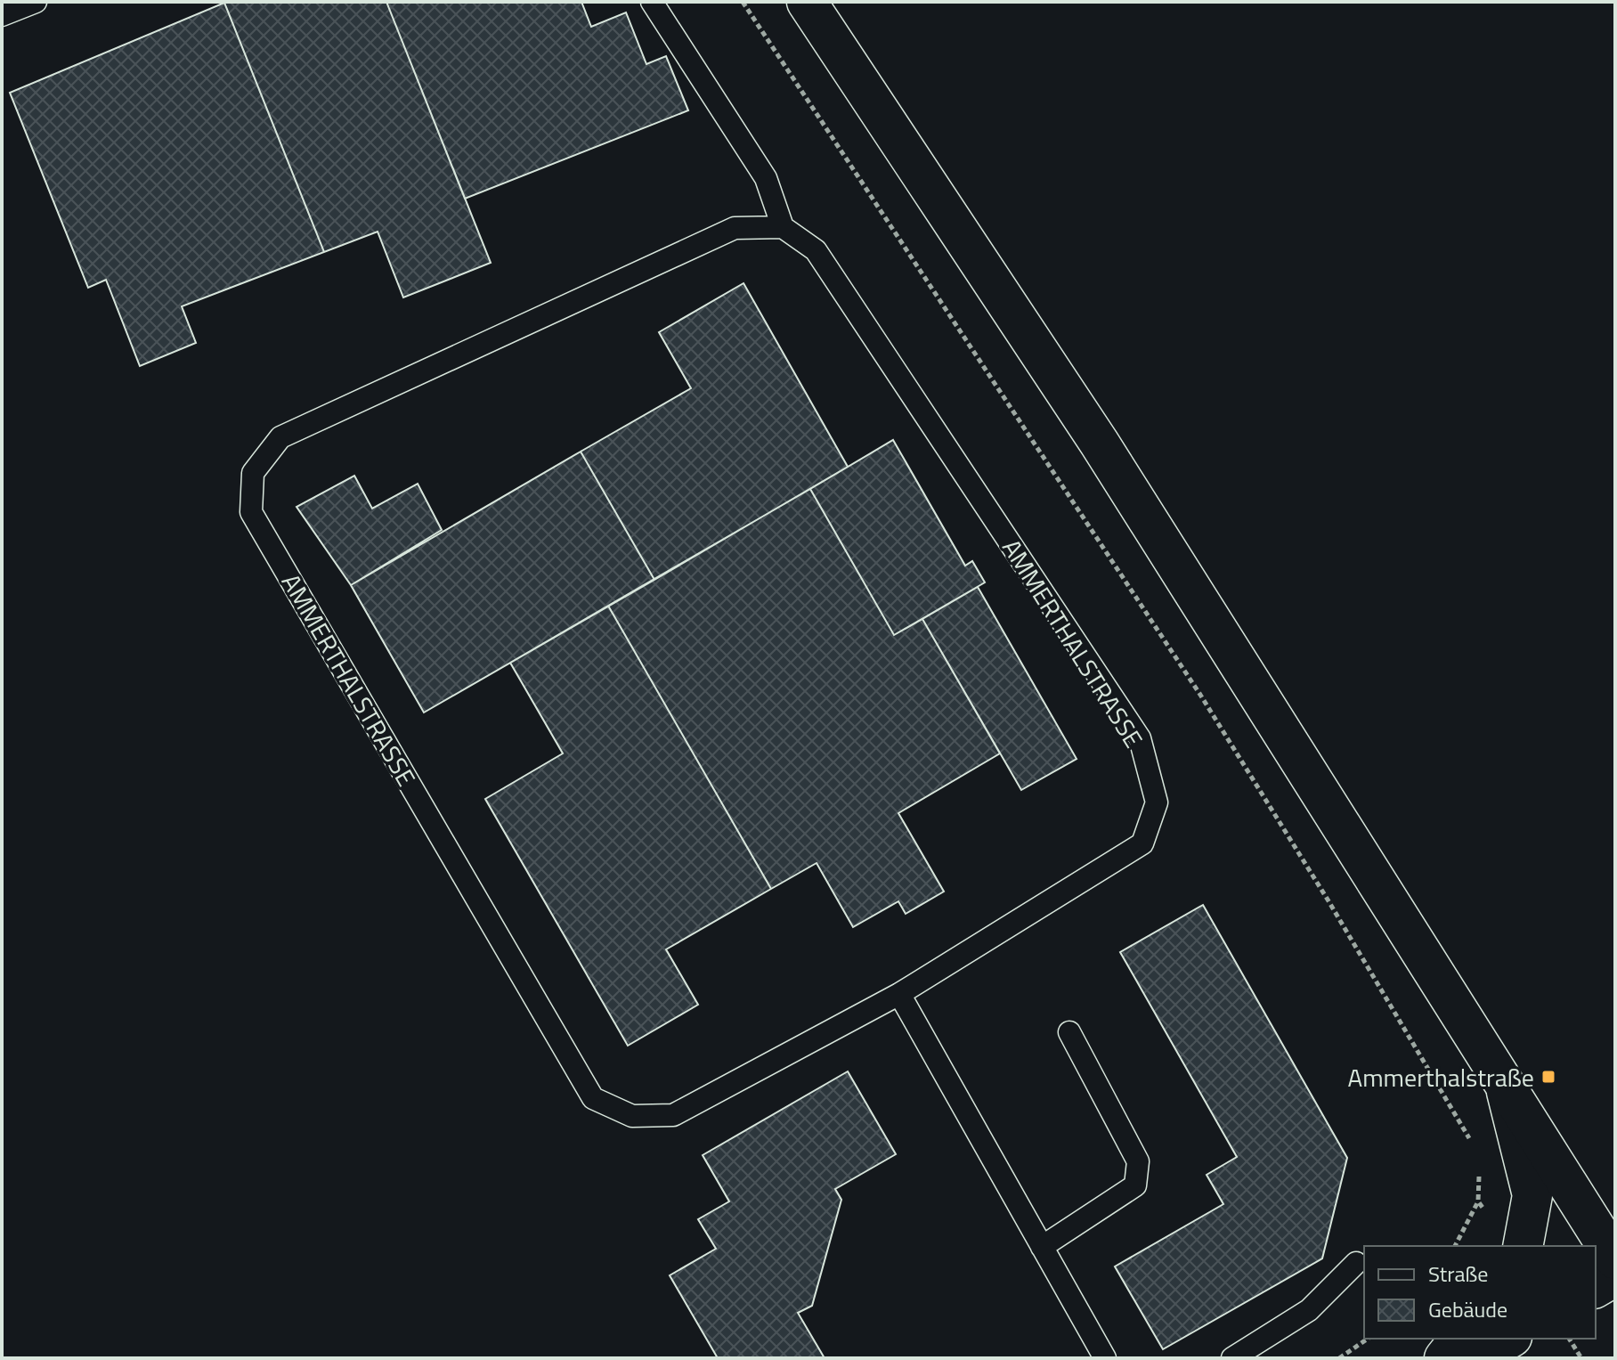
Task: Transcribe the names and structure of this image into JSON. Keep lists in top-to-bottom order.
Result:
{
  "streets": {
    "lane": ["AMMERTHALSTRASSE"]
  },
  "places": {
    "transit": ["Ammerthalstraße"]
  },
  "legend": ["Straße", "Gebäude"]
}
